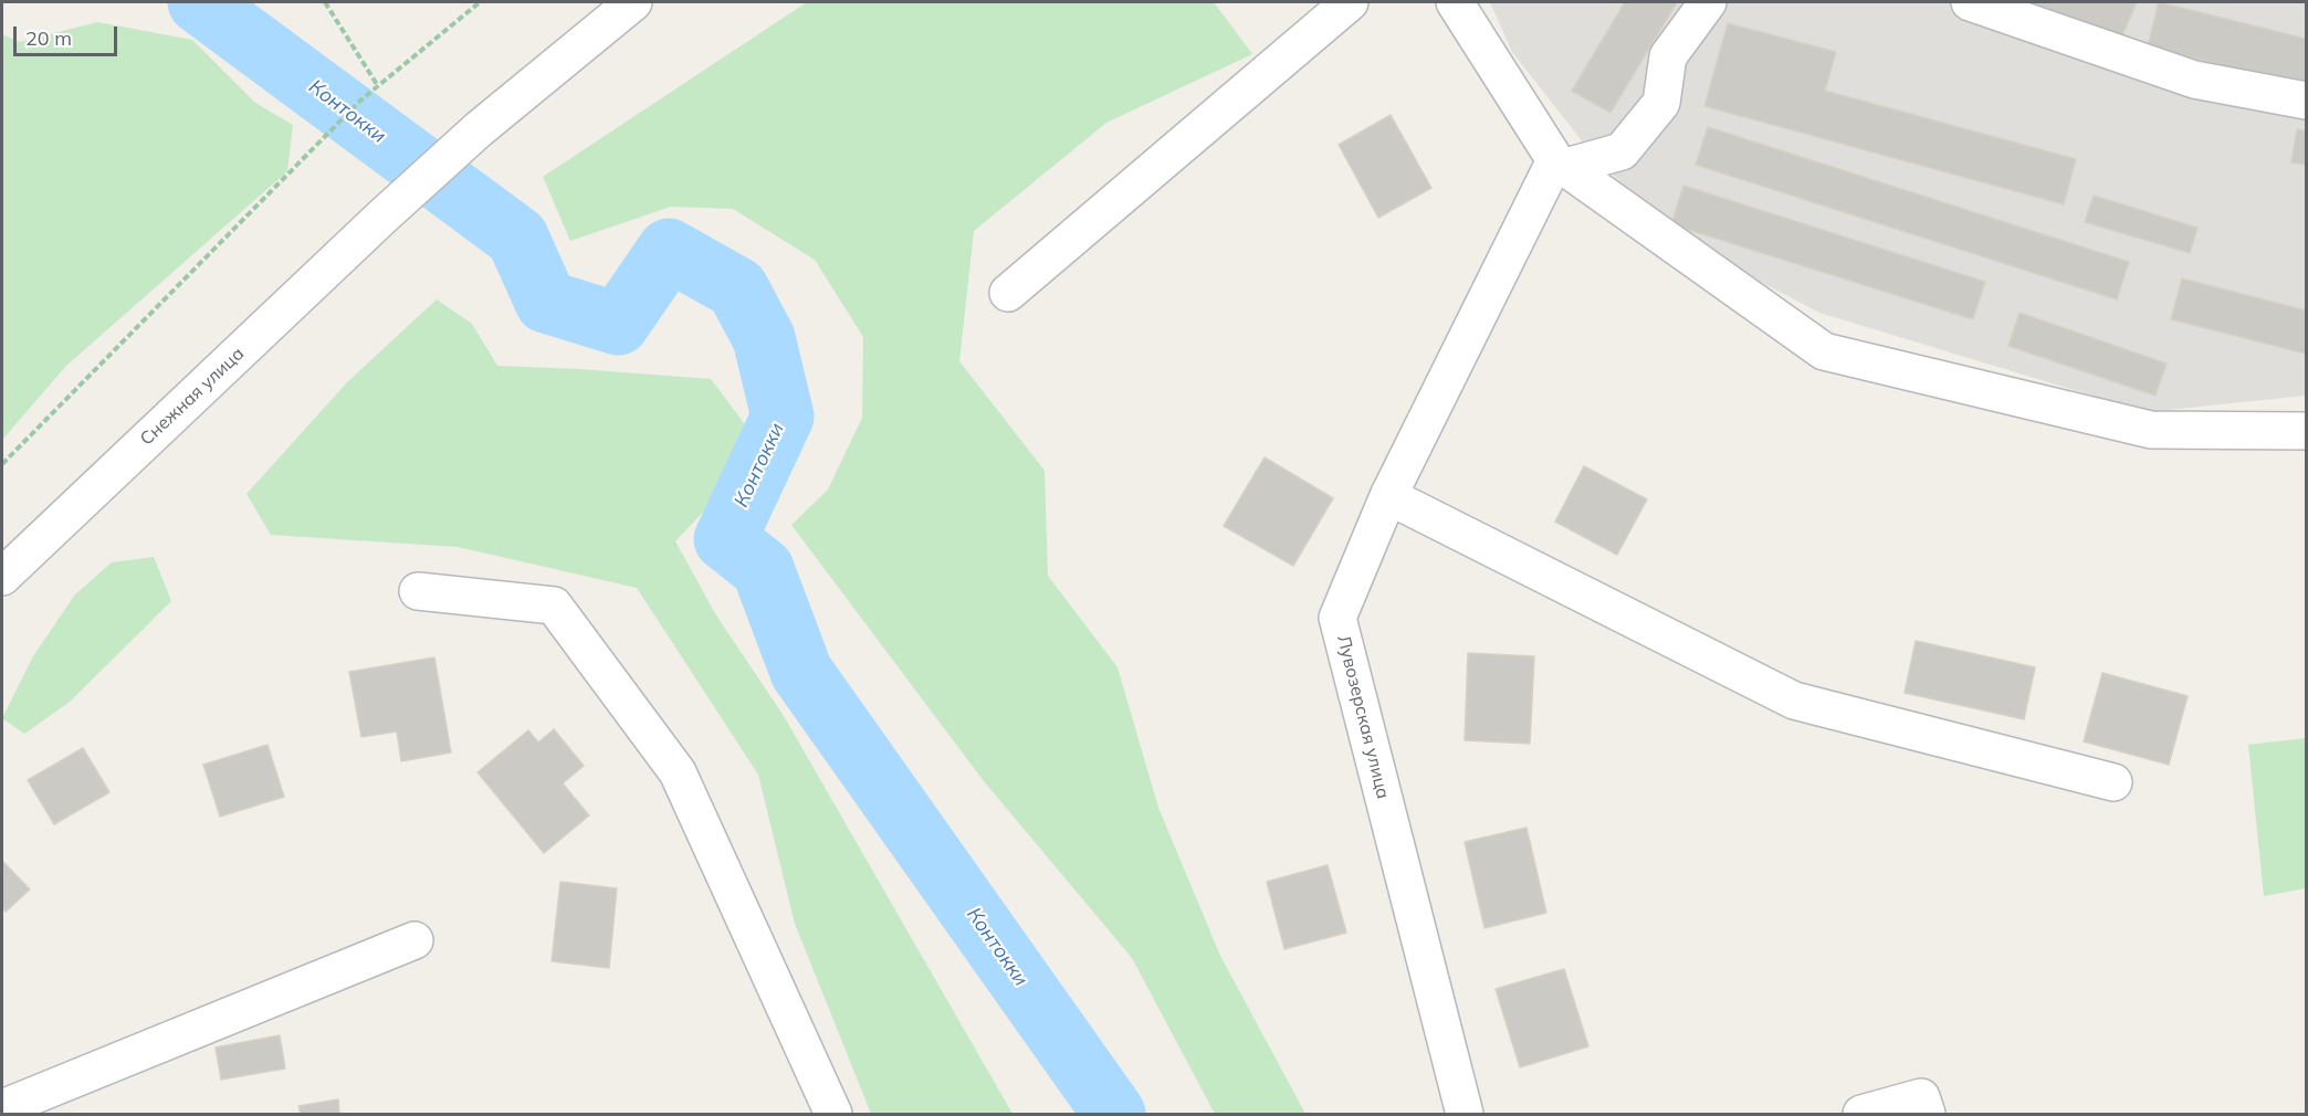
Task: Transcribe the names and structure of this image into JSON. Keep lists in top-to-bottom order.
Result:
{
  "streets": {
    "street": ["Снежная улица", "Лувозерская улица"]
  },
  "water": ["Контокки"],
  "scale_bar": "20 m"
}
